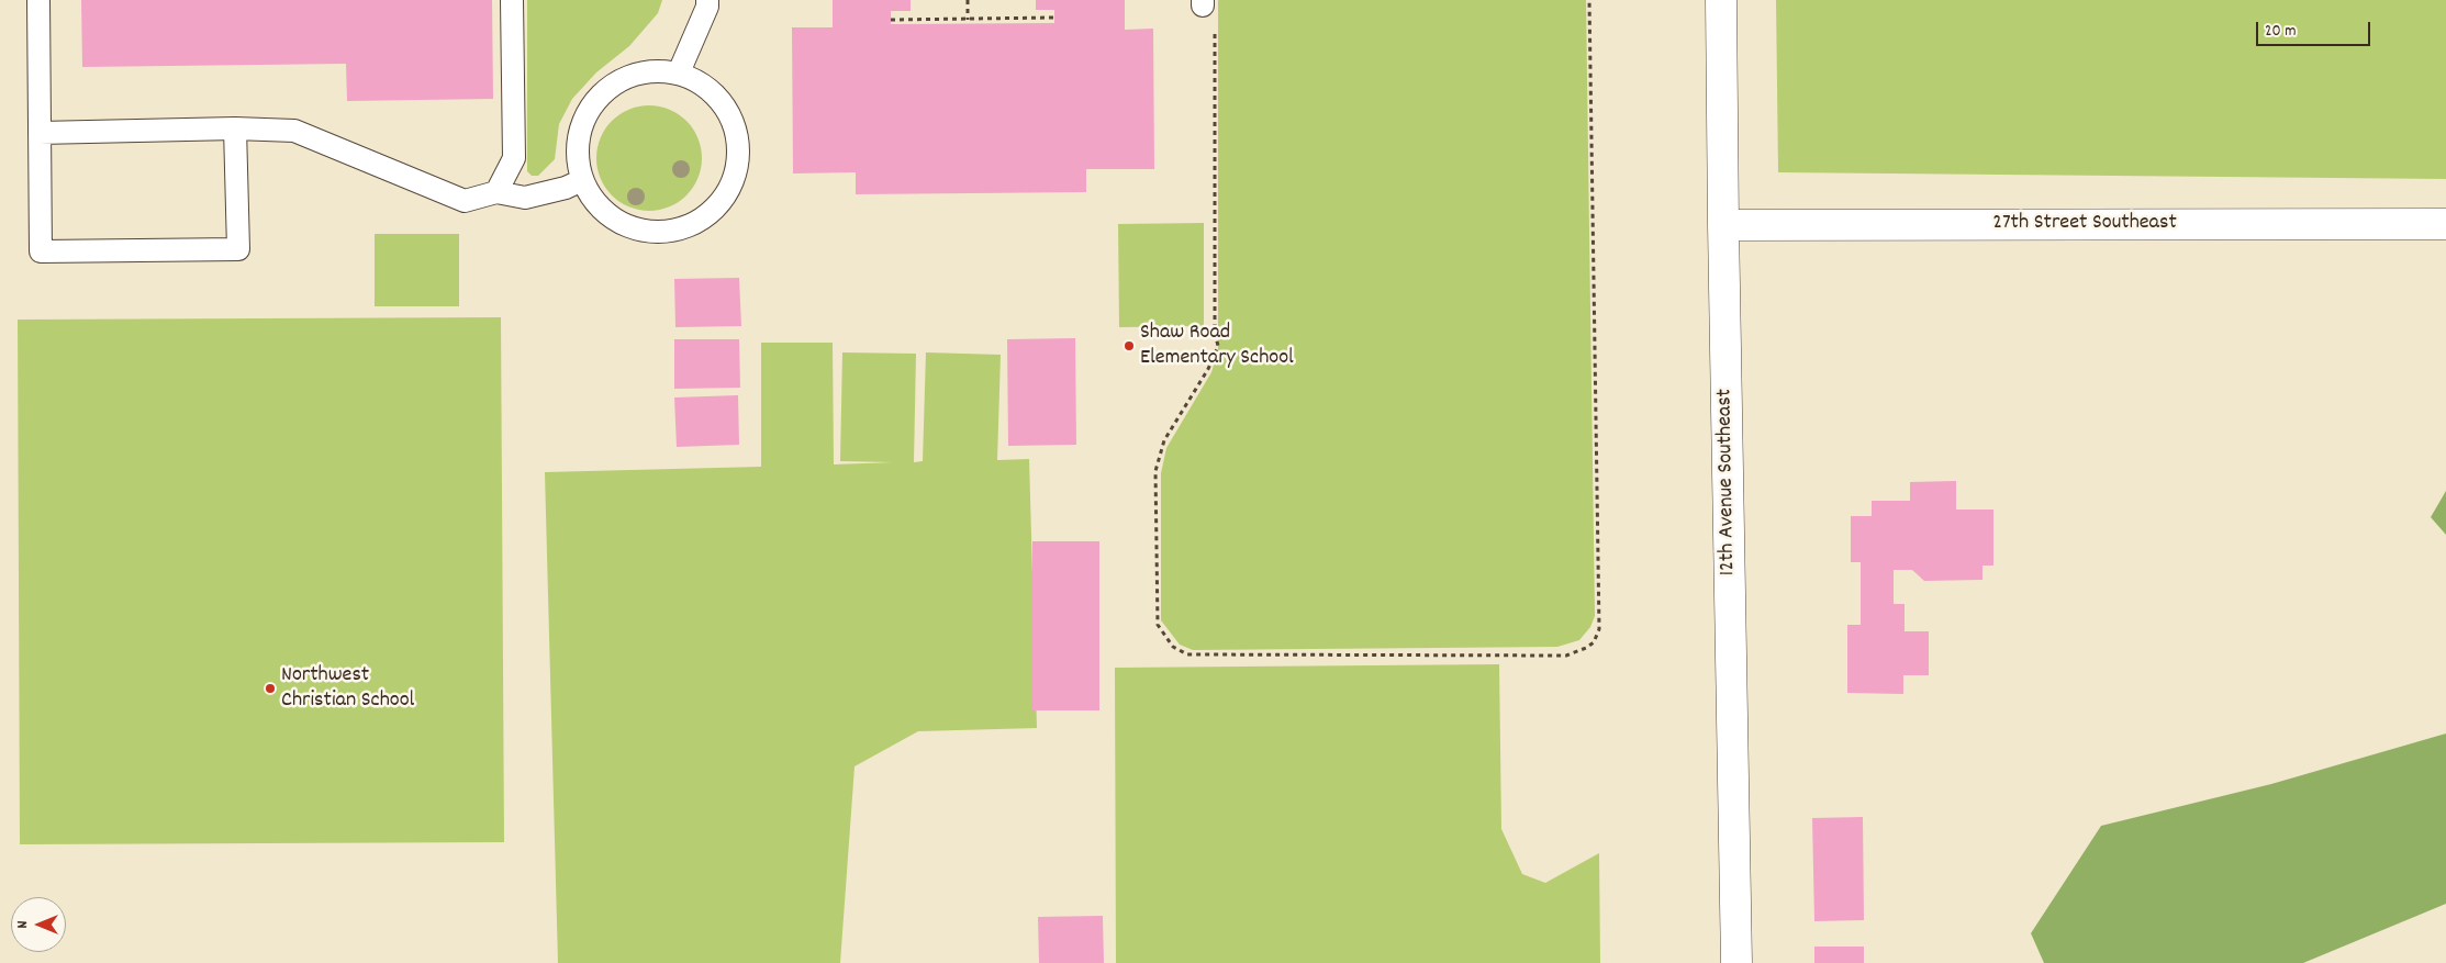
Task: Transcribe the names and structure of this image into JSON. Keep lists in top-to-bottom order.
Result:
{
  "streets": {
    "street": ["27th Street Southeast", "12th Avenue Southeast"]
  },
  "crossings": [
    ["27th Street Southeast", "12th Avenue Southeast"]
  ],
  "places": ["Shaw Road Elementary School", "Northwest Christian School"],
  "scale_bar": "20 m",
  "north": "left"
}
